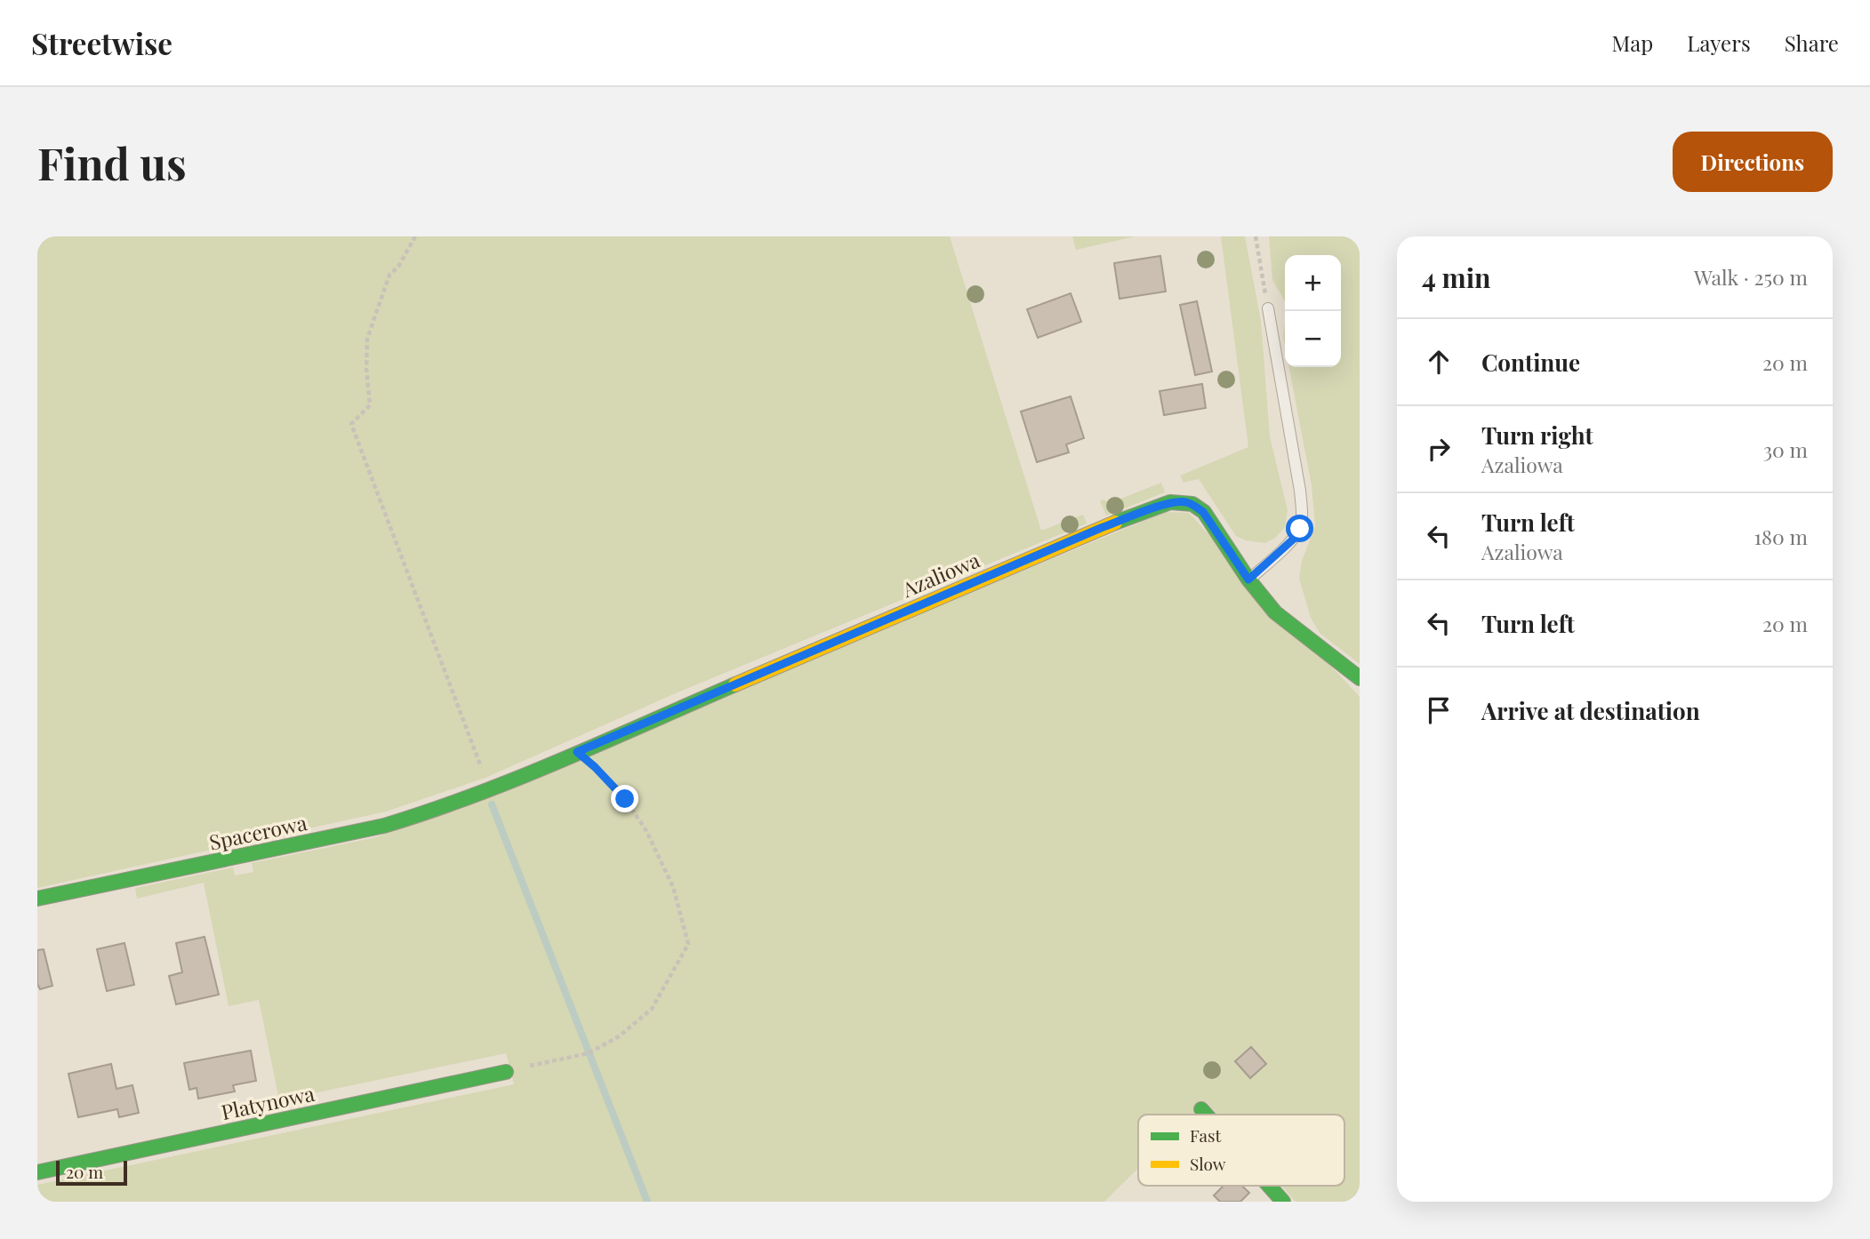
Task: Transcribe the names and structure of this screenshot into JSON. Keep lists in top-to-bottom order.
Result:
{
  "streets": {
    "street": ["Azaliowa", "Spacerowa", "Platynowa"]
  },
  "crossings": [
    ["Azaliowa", "Spacerowa"]
  ],
  "legend": ["Fast", "Slow"],
  "scale_bar": "20 m",
  "page": {
    "header": "Streetwise",
    "nav": ["Map", "Layers", "Share"],
    "buttons": "Directions",
    "title": "Find us",
    "heading": ["4 min", "Walk · 250 m"],
    "map_buttons": ["+", "−"],
    "list": [
      ["Continue", "20 m"],
      ["Turn right", "Azaliowa", "30 m"],
      ["Turn left", "Azaliowa", "180 m"],
      ["Turn left", "20 m"],
      "Arrive at destination"
    ],
    "scale": "20 m"
  }
}
